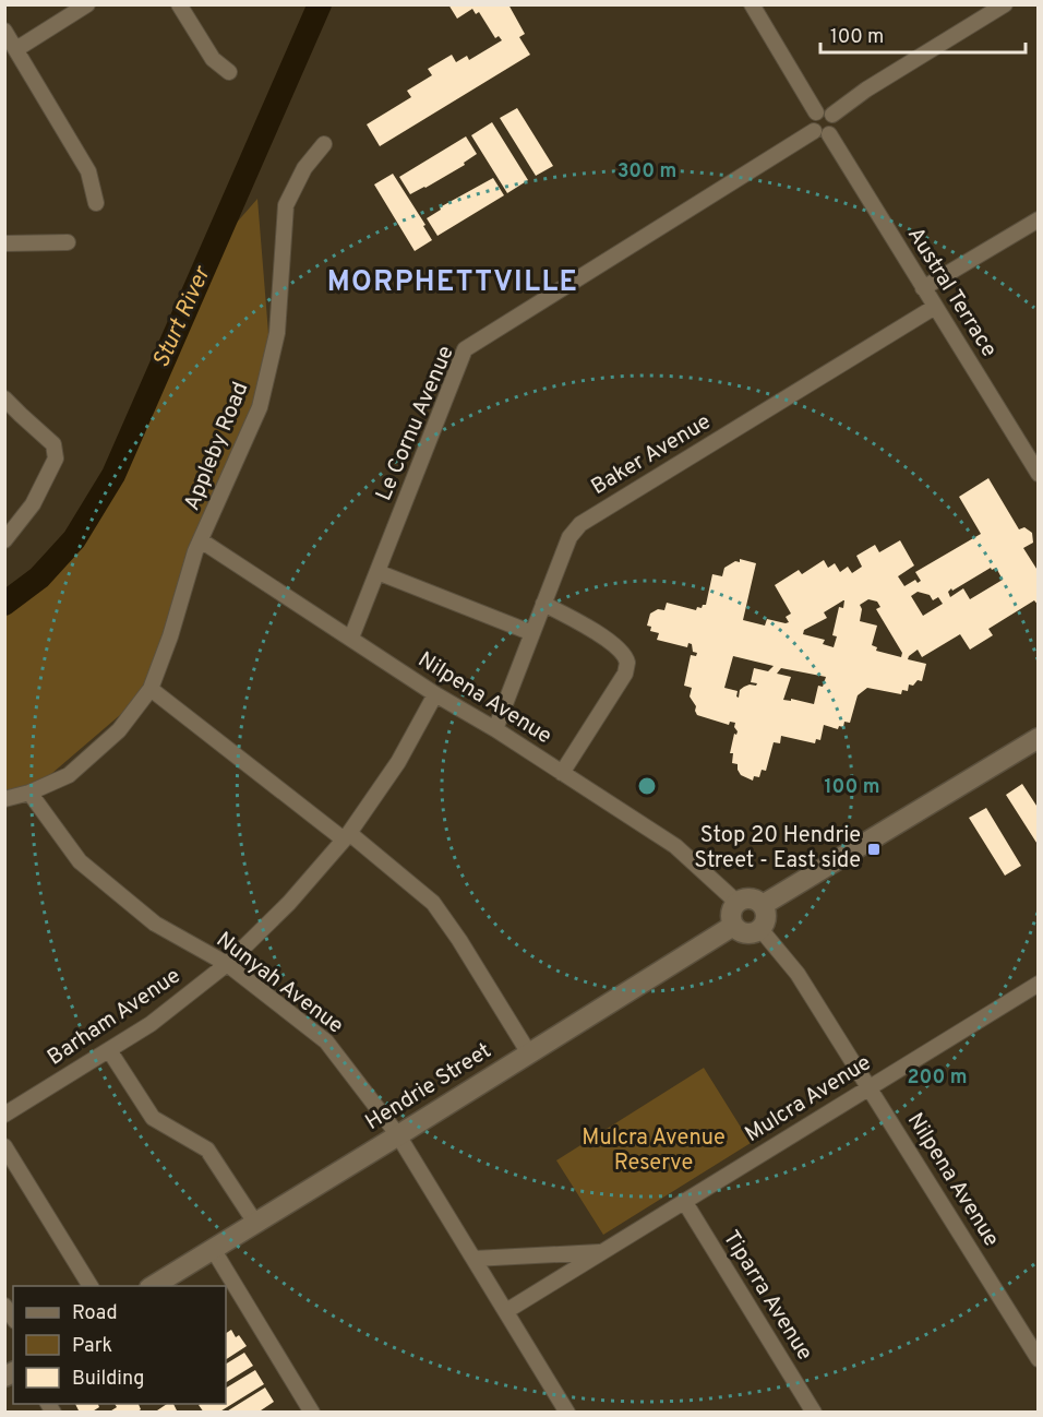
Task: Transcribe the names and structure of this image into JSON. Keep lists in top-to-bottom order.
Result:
{
  "streets": {
    "street": [
      "Austral Terrace",
      "Le Cornu Avenue",
      "Appleby Road",
      "Baker Avenue",
      "Nilpena Avenue",
      "Nunyah Avenue",
      "Barham Avenue",
      "Hendrie Street",
      "Mulcra Avenue",
      "Tiparra Avenue"
    ]
  },
  "crossings": [
    ["Austral Terrace", "Le Cornu Avenue"],
    ["Austral Terrace", "Baker Avenue"],
    ["Le Cornu Avenue", "Nilpena Avenue"],
    ["Appleby Road", "Nilpena Avenue"],
    ["Appleby Road", "Nunyah Avenue"],
    ["Baker Avenue", "Nilpena Avenue"],
    ["Nilpena Avenue", "Barham Avenue"],
    ["Nilpena Avenue", "Hendrie Street"],
    ["Nilpena Avenue", "Mulcra Avenue"],
    ["Nunyah Avenue", "Barham Avenue"],
    ["Nunyah Avenue", "Hendrie Street"],
    ["Nunyah Avenue", "Mulcra Avenue"],
    ["Mulcra Avenue", "Tiparra Avenue"]
  ],
  "districts": ["MORPHETTVILLE"],
  "water": ["Sturt River"],
  "parks": ["Mulcra Avenue Reserve"],
  "places": {
    "transit": ["Stop 20 Hendrie Street - East side"]
  },
  "legend": ["Road", "Park", "Building"],
  "scale_bar": "100 m",
  "rings": ["300 m", "100 m", "200 m"]
}
